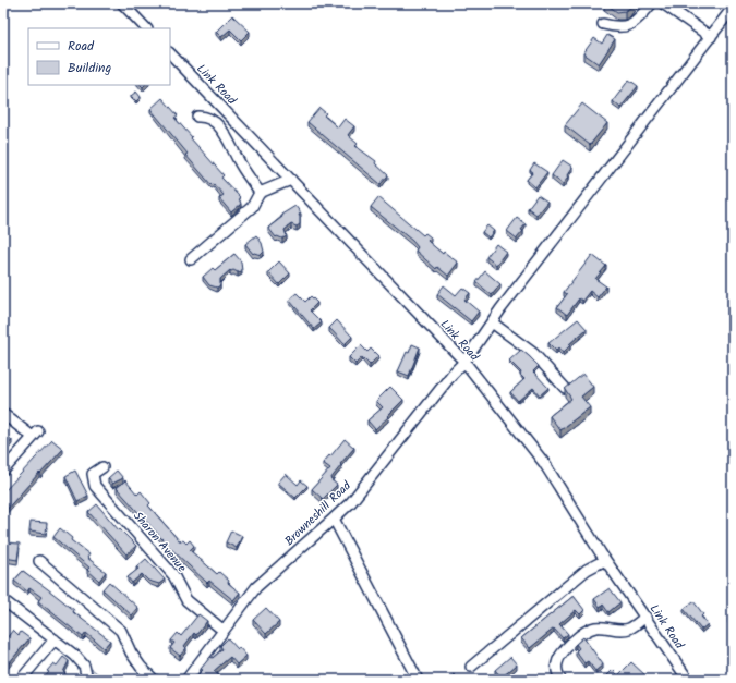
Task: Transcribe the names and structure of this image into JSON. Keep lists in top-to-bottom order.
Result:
{
  "streets": {
    "street": ["Link Road", "Browneshill Road", "Sharon Avenue"]
  },
  "crossings": [
    ["Link Road", "Browneshill Road"],
    ["Browneshill Road", "Sharon Avenue"]
  ],
  "legend": ["Road", "Building"]
}
